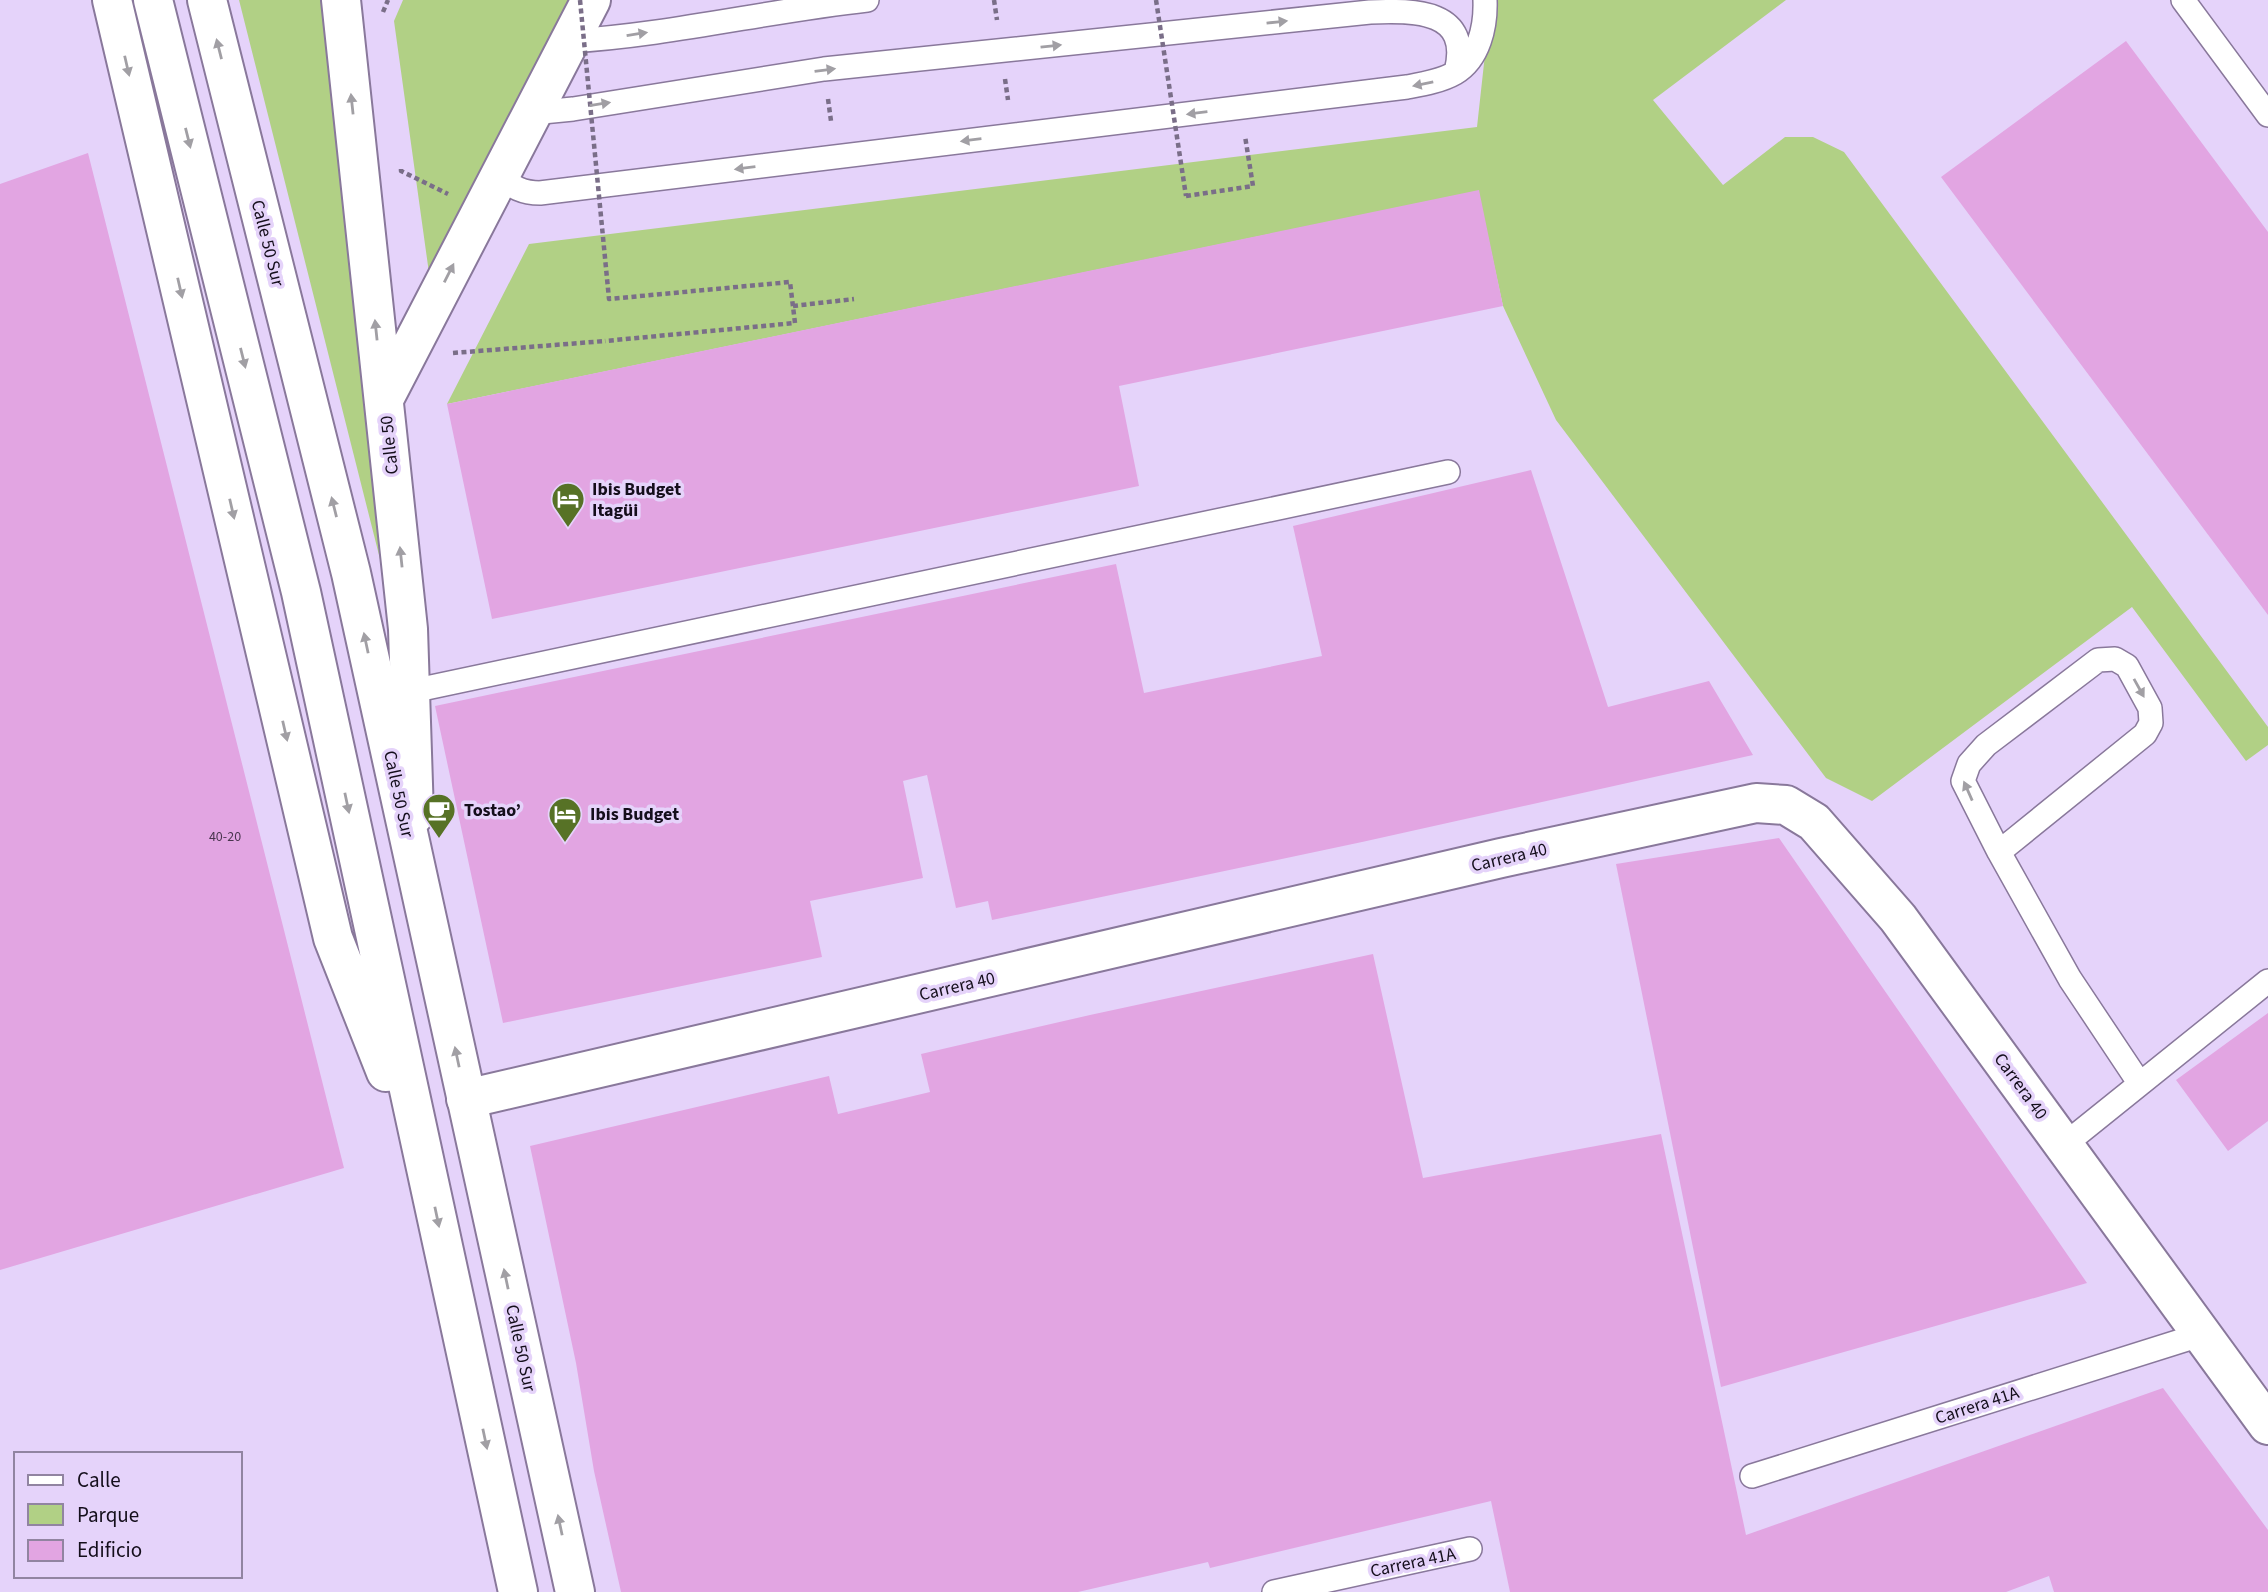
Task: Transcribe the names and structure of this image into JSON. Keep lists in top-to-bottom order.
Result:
{
  "streets": {
    "street": ["Calle 50 Sur", "Calle 50", "Carrera 40"],
    "lane": ["Carrera 41A"]
  },
  "crossings": [
    ["Calle 50 Sur", "Calle 50"],
    ["Calle 50 Sur", "Carrera 40"],
    ["Carrera 40", "Carrera 41A"]
  ],
  "places": {
    "hotel": ["Ibis Budget Itagüi", "Ibis Budget"],
    "cafe": ["Tostao’"]
  },
  "house_numbers": ["40-20"],
  "legend": ["Calle", "Parque", "Edificio"]
}
